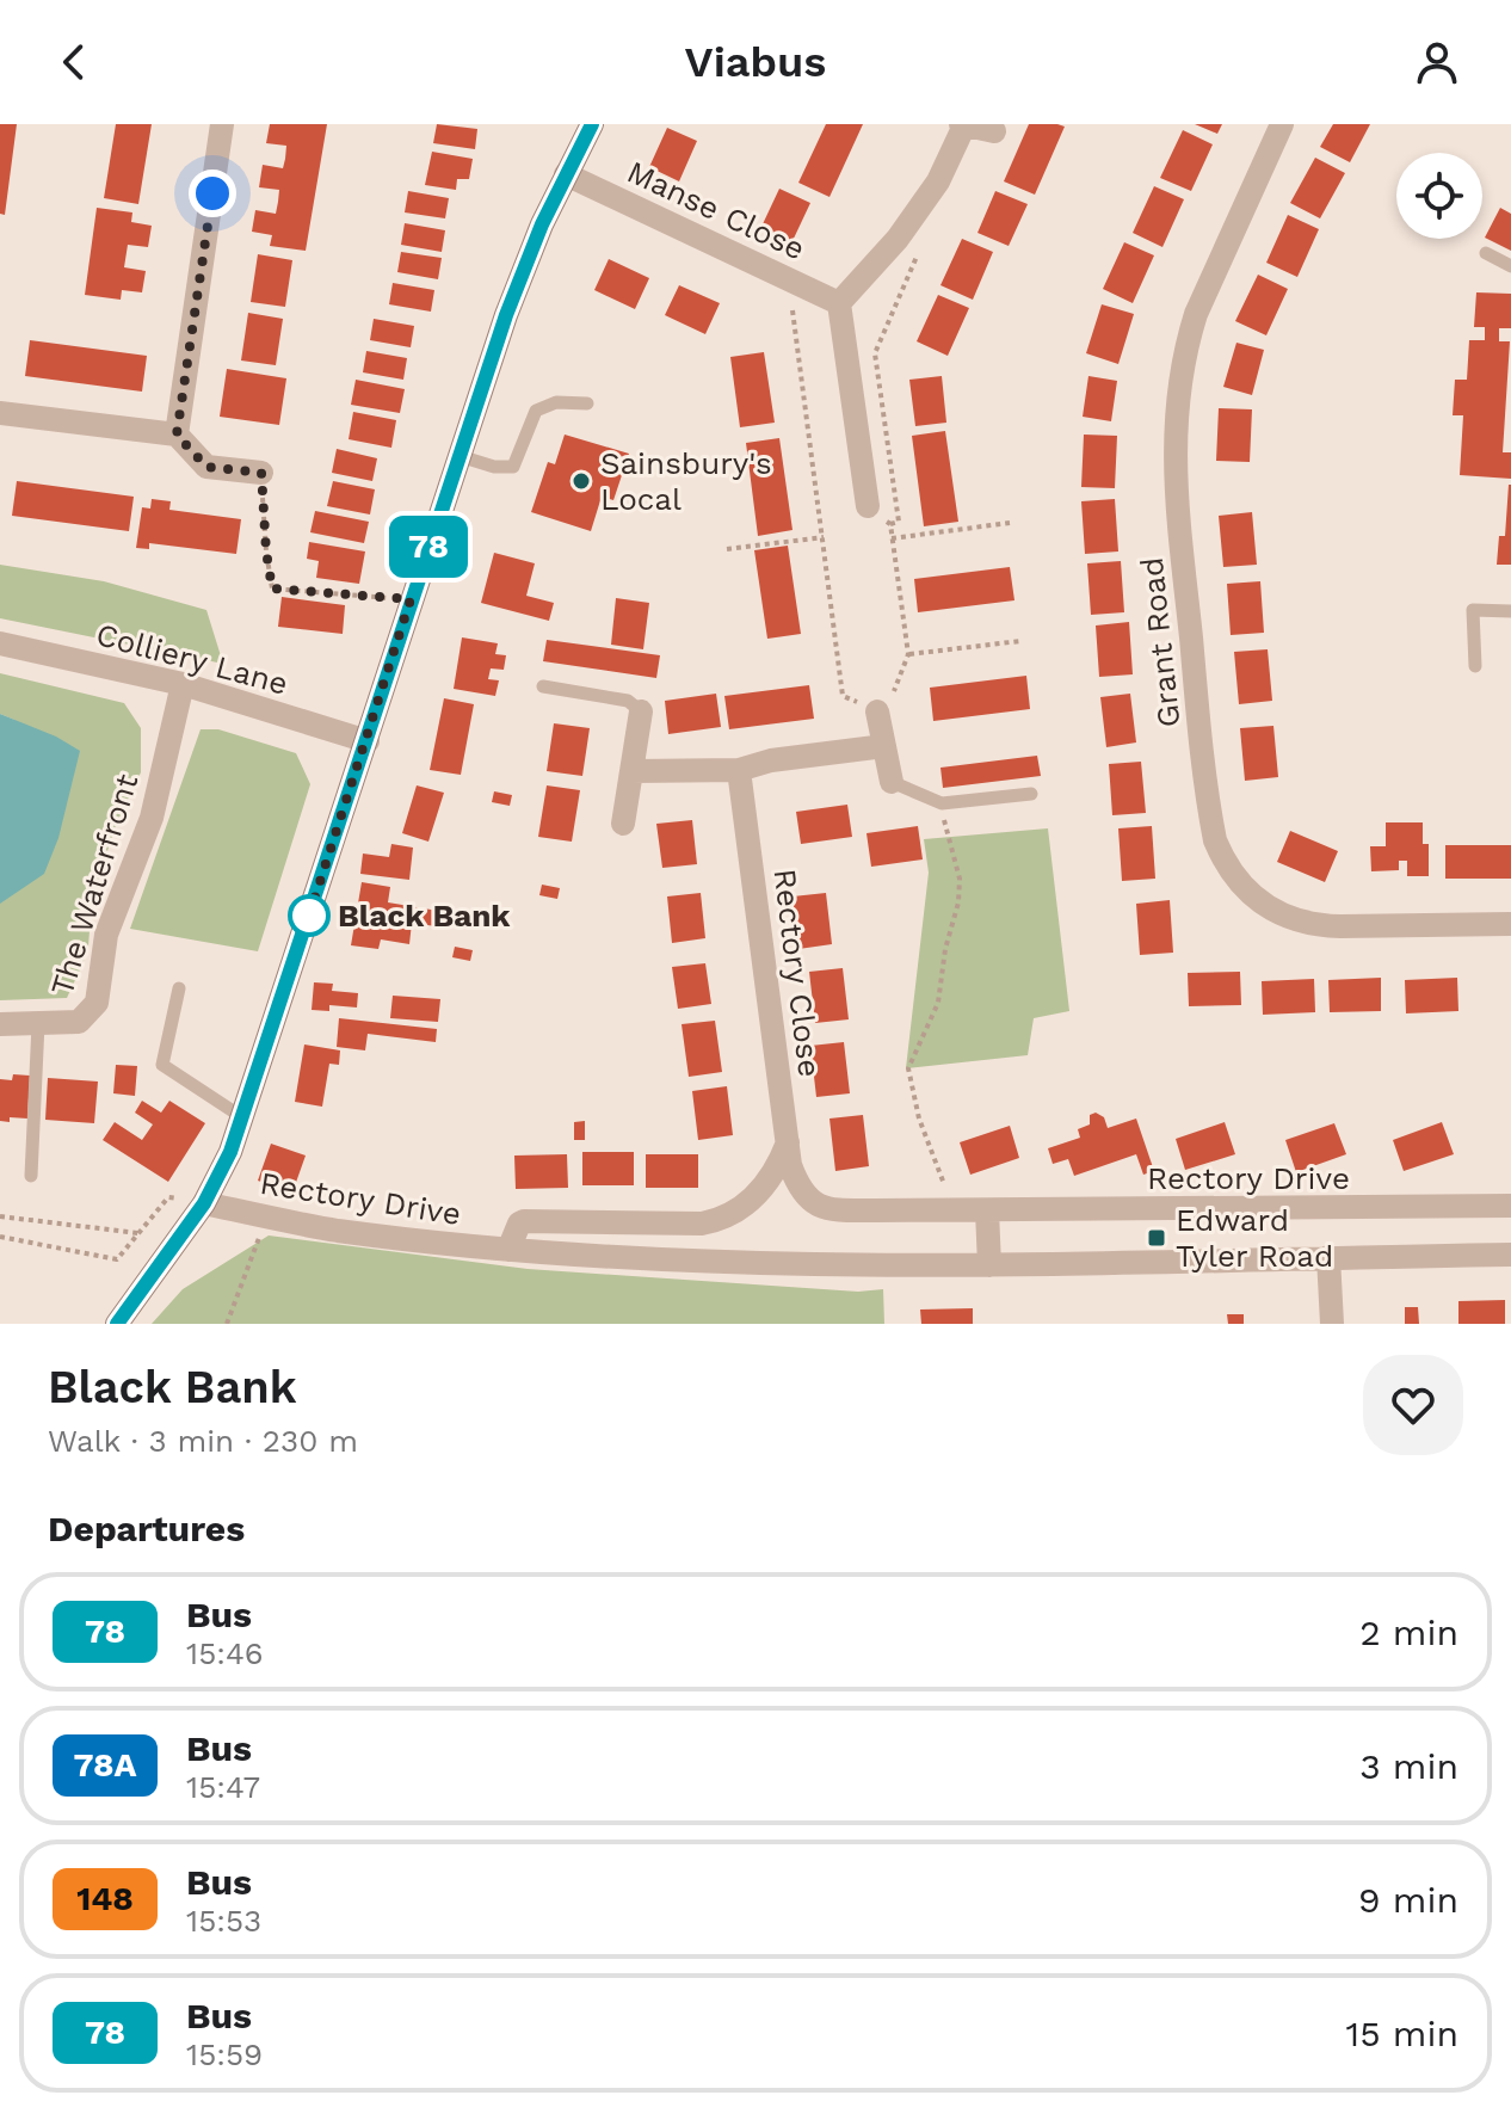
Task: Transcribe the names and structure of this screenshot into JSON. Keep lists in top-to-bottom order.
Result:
{
  "streets": {
    "street": [
      "Manse Close",
      "Grant Road",
      "Colliery Lane",
      "The Waterfront",
      "Rectory Close",
      "Rectory Drive"
    ]
  },
  "crossings": [
    ["Colliery Lane", "The Waterfront"],
    ["Rectory Close", "Rectory Drive"]
  ],
  "places": {
    "other": ["Sainsbury's Local", "Black Bank"],
    "transit": ["Edward Tyler Road"]
  },
  "lines": ["bus line 78"],
  "page": {
    "header": "Viabus",
    "on_map": "78",
    "heading": [
      ["Black Bank", "Walk · 3 min · 230 m"],
      "Departures"
    ],
    "list": [
      {
        "mark": "78",
        "name": "Bus",
        "note": "15:46",
        "value": "2 min"
      },
      {
        "mark": "78A",
        "name": "Bus",
        "note": "15:47",
        "value": "3 min"
      },
      {
        "mark": "148",
        "name": "Bus",
        "note": "15:53",
        "value": "9 min"
      },
      {
        "mark": "78",
        "name": "Bus",
        "note": "15:59",
        "value": "15 min"
      }
    ]
  }
}
